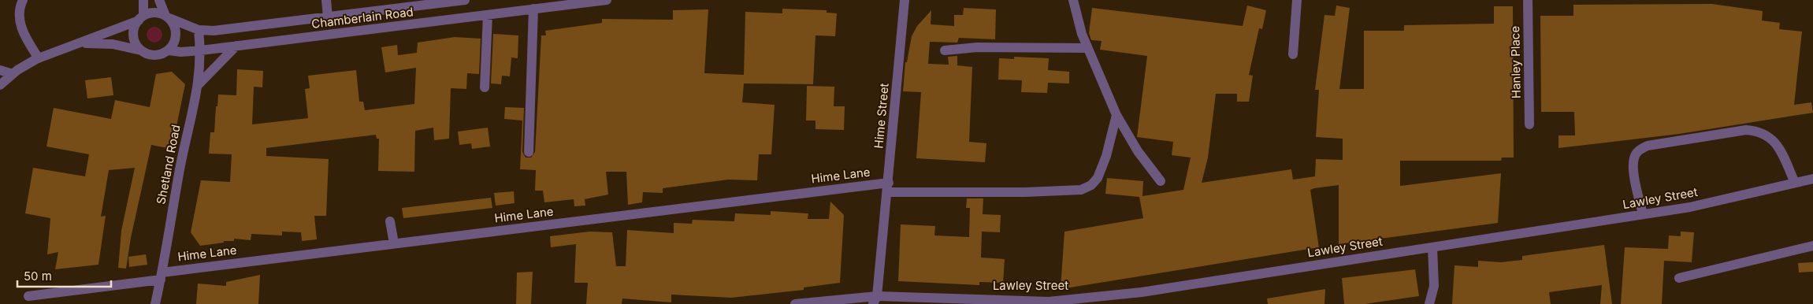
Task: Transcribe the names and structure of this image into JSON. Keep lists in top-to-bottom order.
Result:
{
  "streets": {
    "street": [
      "Chamberlain Road",
      "Hanley Place",
      "Hime Street",
      "Shetland Road",
      "Hime Lane",
      "Lawley Street"
    ]
  },
  "crossings": [
    ["Chamberlain Road", "Shetland Road"],
    ["Hime Street", "Hime Lane"],
    ["Hime Street", "Lawley Street"],
    ["Shetland Road", "Hime Lane"]
  ],
  "scale_bar": "50 m"
}
